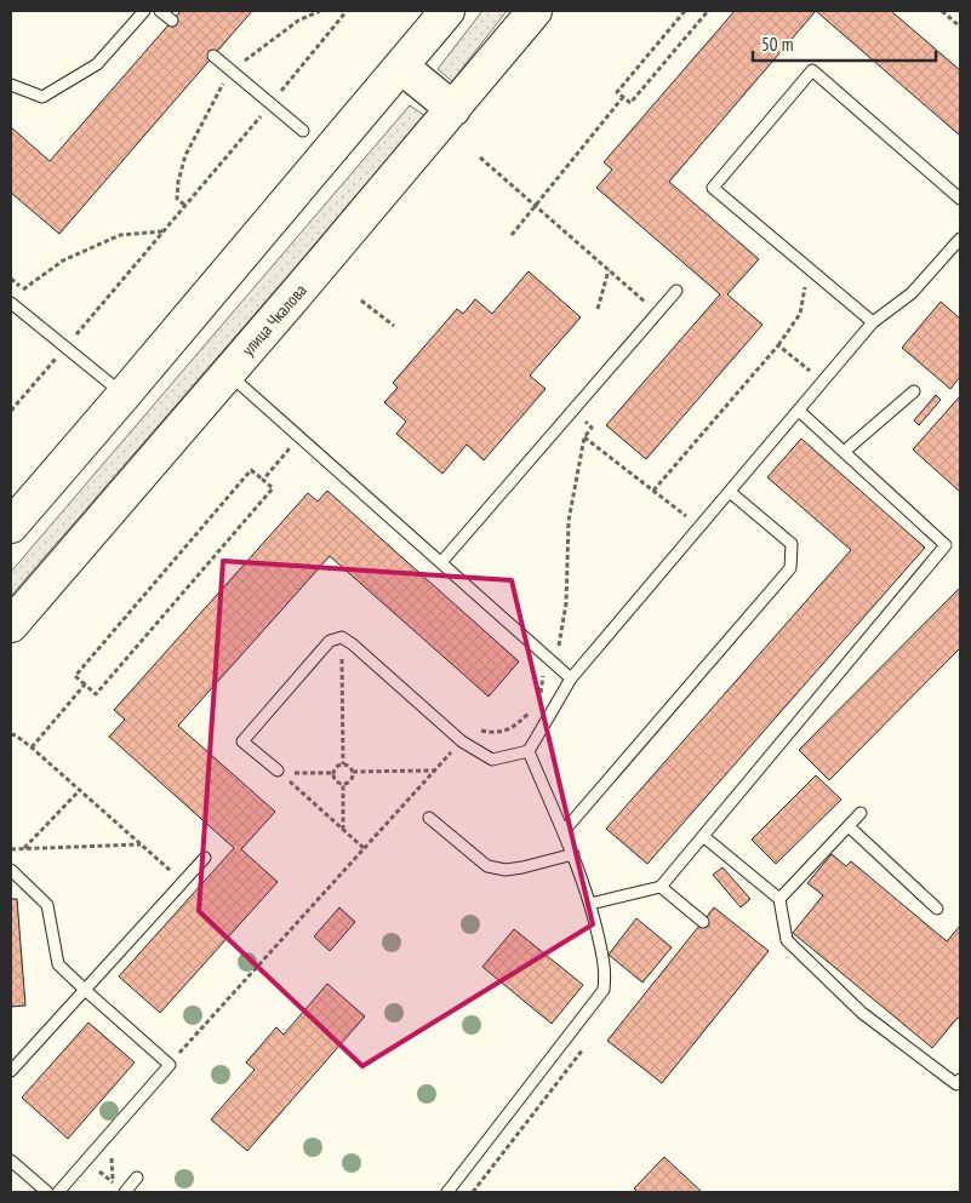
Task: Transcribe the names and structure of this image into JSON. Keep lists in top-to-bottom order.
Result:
{
  "streets": {
    "main road": ["улица Чкалова"]
  },
  "scale_bar": "50 m"
}
